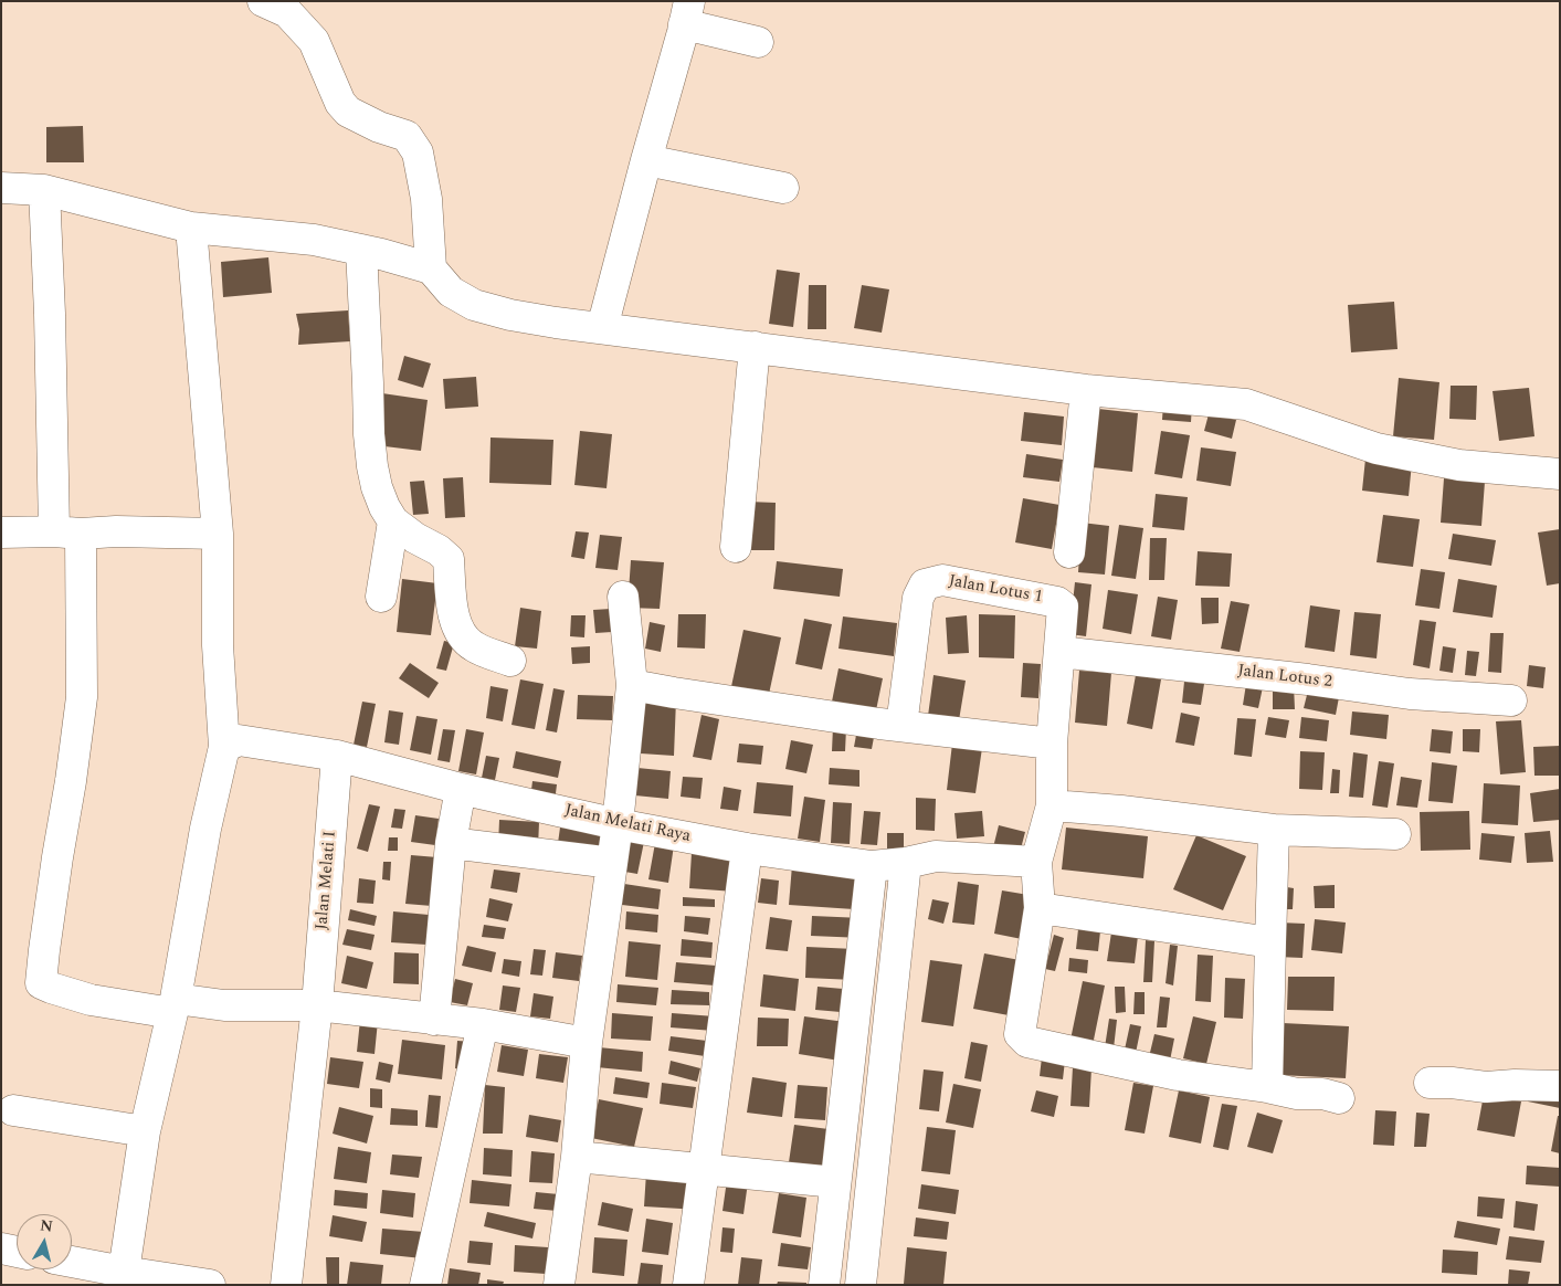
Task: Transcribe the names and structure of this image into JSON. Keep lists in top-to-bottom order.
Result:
{
  "streets": {
    "street": [
      "Jalan Lotus 1",
      "Jalan Lotus 2",
      "Jalan Melati Raya",
      "Jalan Melati I"
    ]
  },
  "crossings": [
    ["Jalan Lotus 1", "Jalan Lotus 2"],
    ["Jalan Melati Raya", "Jalan Melati I"]
  ],
  "north": "top"
}
